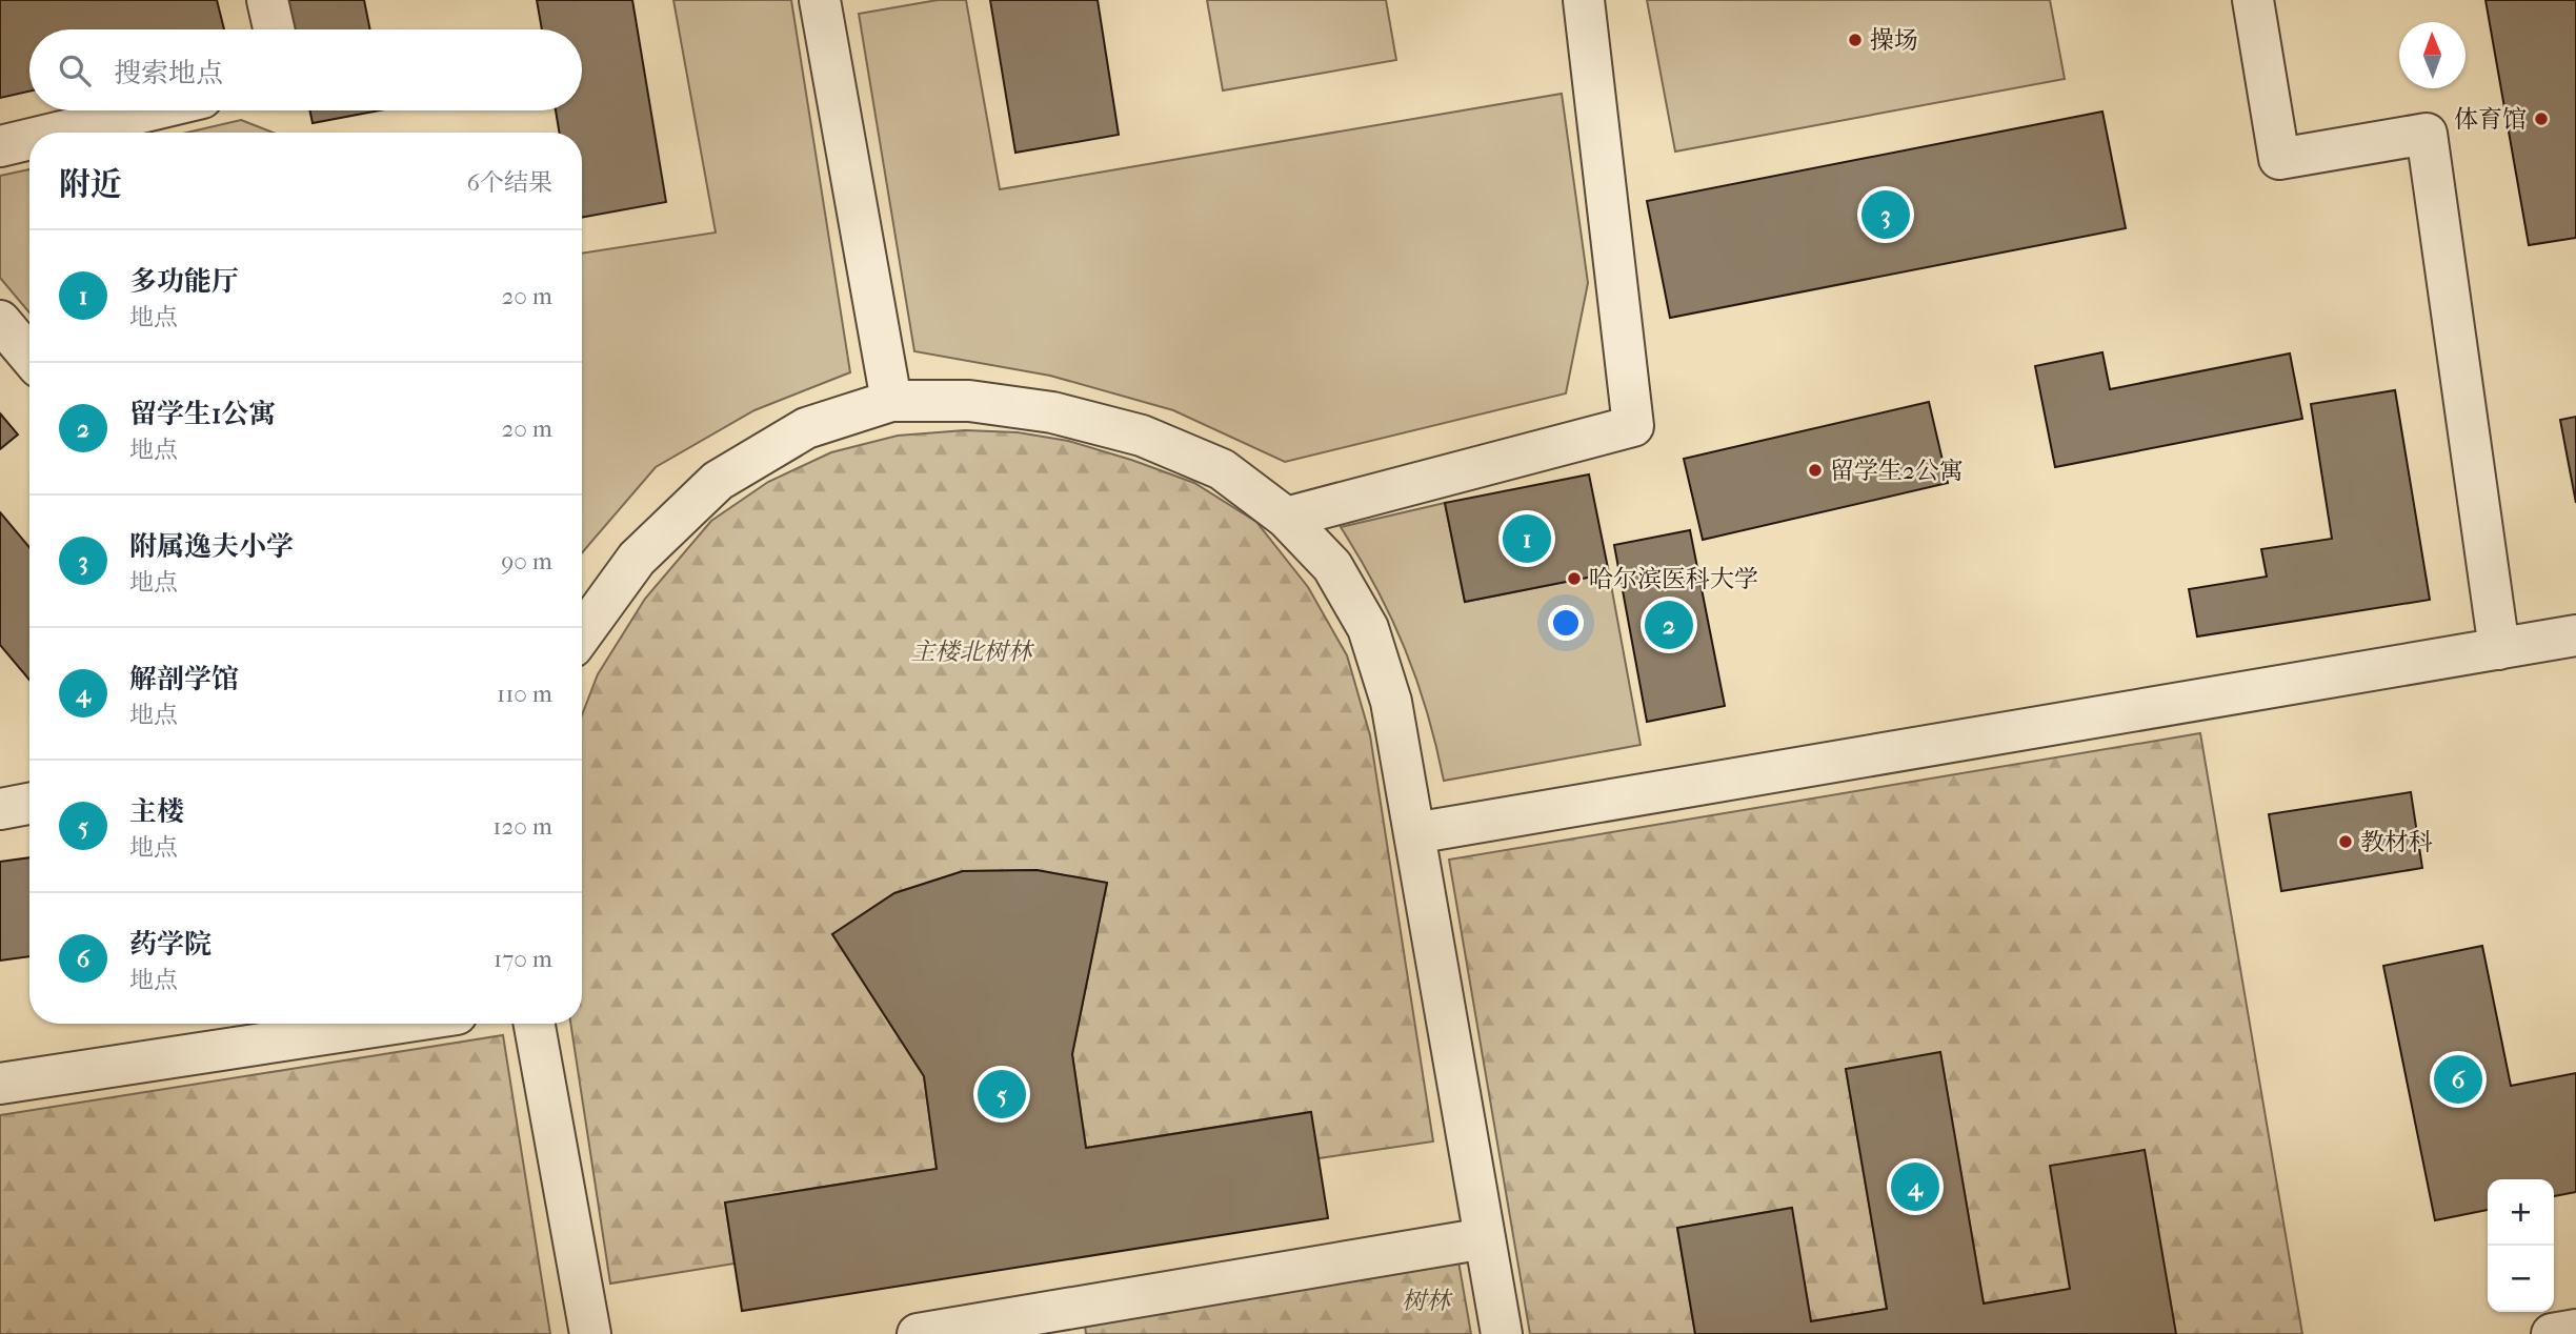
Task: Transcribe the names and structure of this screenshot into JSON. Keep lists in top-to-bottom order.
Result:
{
  "parks": ["主楼北树林", "树林"],
  "places": [
    "操场",
    "体育馆",
    "留学生2公寓",
    "哈尔滨医科大学",
    "教材科"
  ],
  "north": "top",
  "page": {
    "search": "搜索地点",
    "heading": ["附近", "6个结果"],
    "pins": [
      "3",
      "1",
      "2",
      "6",
      "5",
      "4"
    ],
    "list": [
      {
        "mark": "1",
        "name": "多功能厅",
        "note": "地点",
        "value": "20 m"
      },
      {
        "mark": "2",
        "name": "留学生1公寓",
        "note": "地点",
        "value": "20 m"
      },
      {
        "mark": "3",
        "name": "附属逸夫小学",
        "note": "地点",
        "value": "90 m"
      },
      {
        "mark": "4",
        "name": "解剖学馆",
        "note": "地点",
        "value": "110 m"
      },
      {
        "mark": "5",
        "name": "主楼",
        "note": "地点",
        "value": "120 m"
      },
      {
        "mark": "6",
        "name": "药学院",
        "note": "地点",
        "value": "170 m"
      }
    ],
    "map_buttons": ["+", "−"]
  }
}
